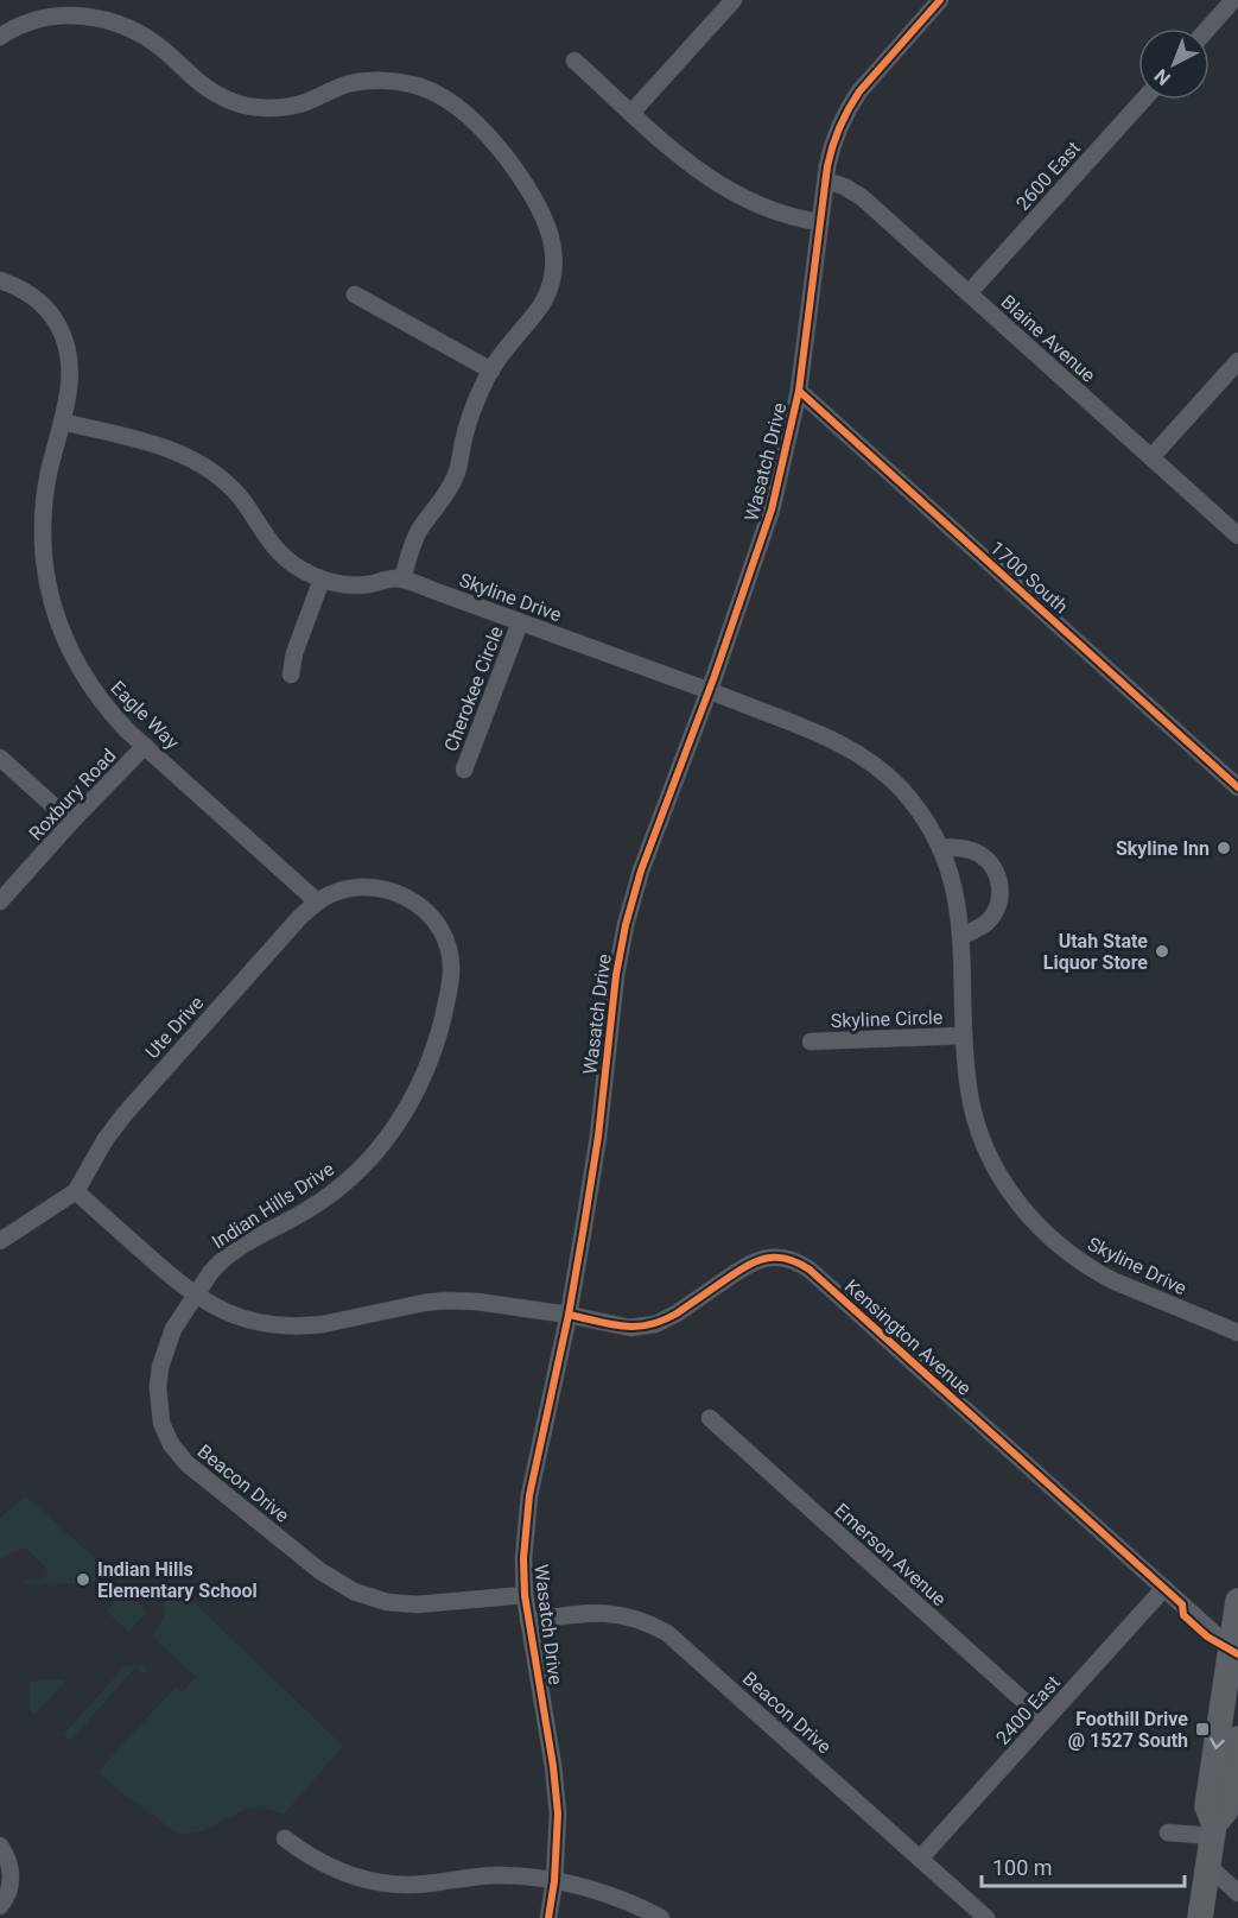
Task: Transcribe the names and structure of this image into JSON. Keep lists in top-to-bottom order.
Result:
{
  "streets": {
    "street": [
      "2600 East",
      "Blaine Avenue",
      "Wasatch Drive",
      "1700 South",
      "Skyline Drive",
      "Cherokee Circle",
      "Eagle Way",
      "Roxbury Road",
      "Skyline Circle",
      "Ute Drive",
      "Indian Hills Drive",
      "Kensington Avenue",
      "Beacon Drive",
      "Emerson Avenue",
      "2400 East"
    ]
  },
  "crossings": [
    ["2600 East", "Blaine Avenue"],
    ["Blaine Avenue", "Wasatch Drive"],
    ["Wasatch Drive", "1700 South"],
    ["Wasatch Drive", "Skyline Drive"],
    ["Wasatch Drive", "Kensington Avenue"],
    ["Wasatch Drive", "Beacon Drive"],
    ["Skyline Drive", "Cherokee Circle"],
    ["Skyline Drive", "Eagle Way"],
    ["Skyline Drive", "Skyline Circle"],
    ["Eagle Way", "Roxbury Road"],
    ["Eagle Way", "Ute Drive"],
    ["Eagle Way", "Indian Hills Drive"],
    ["Ute Drive", "Indian Hills Drive"],
    ["Ute Drive", "Kensington Avenue"],
    ["Indian Hills Drive", "Kensington Avenue"],
    ["Indian Hills Drive", "Beacon Drive"],
    ["Kensington Avenue", "Beacon Drive"],
    ["Kensington Avenue", "2400 East"],
    ["Beacon Drive", "2400 East"],
    ["Emerson Avenue", "2400 East"]
  ],
  "places": {
    "other": ["Skyline Inn", "Utah State Liquor Store", "Indian Hills Elementary School"],
    "transit": ["Foothill Drive @ 1527 South"]
  },
  "scale_bar": "100 m",
  "north": "bottom left"
}
